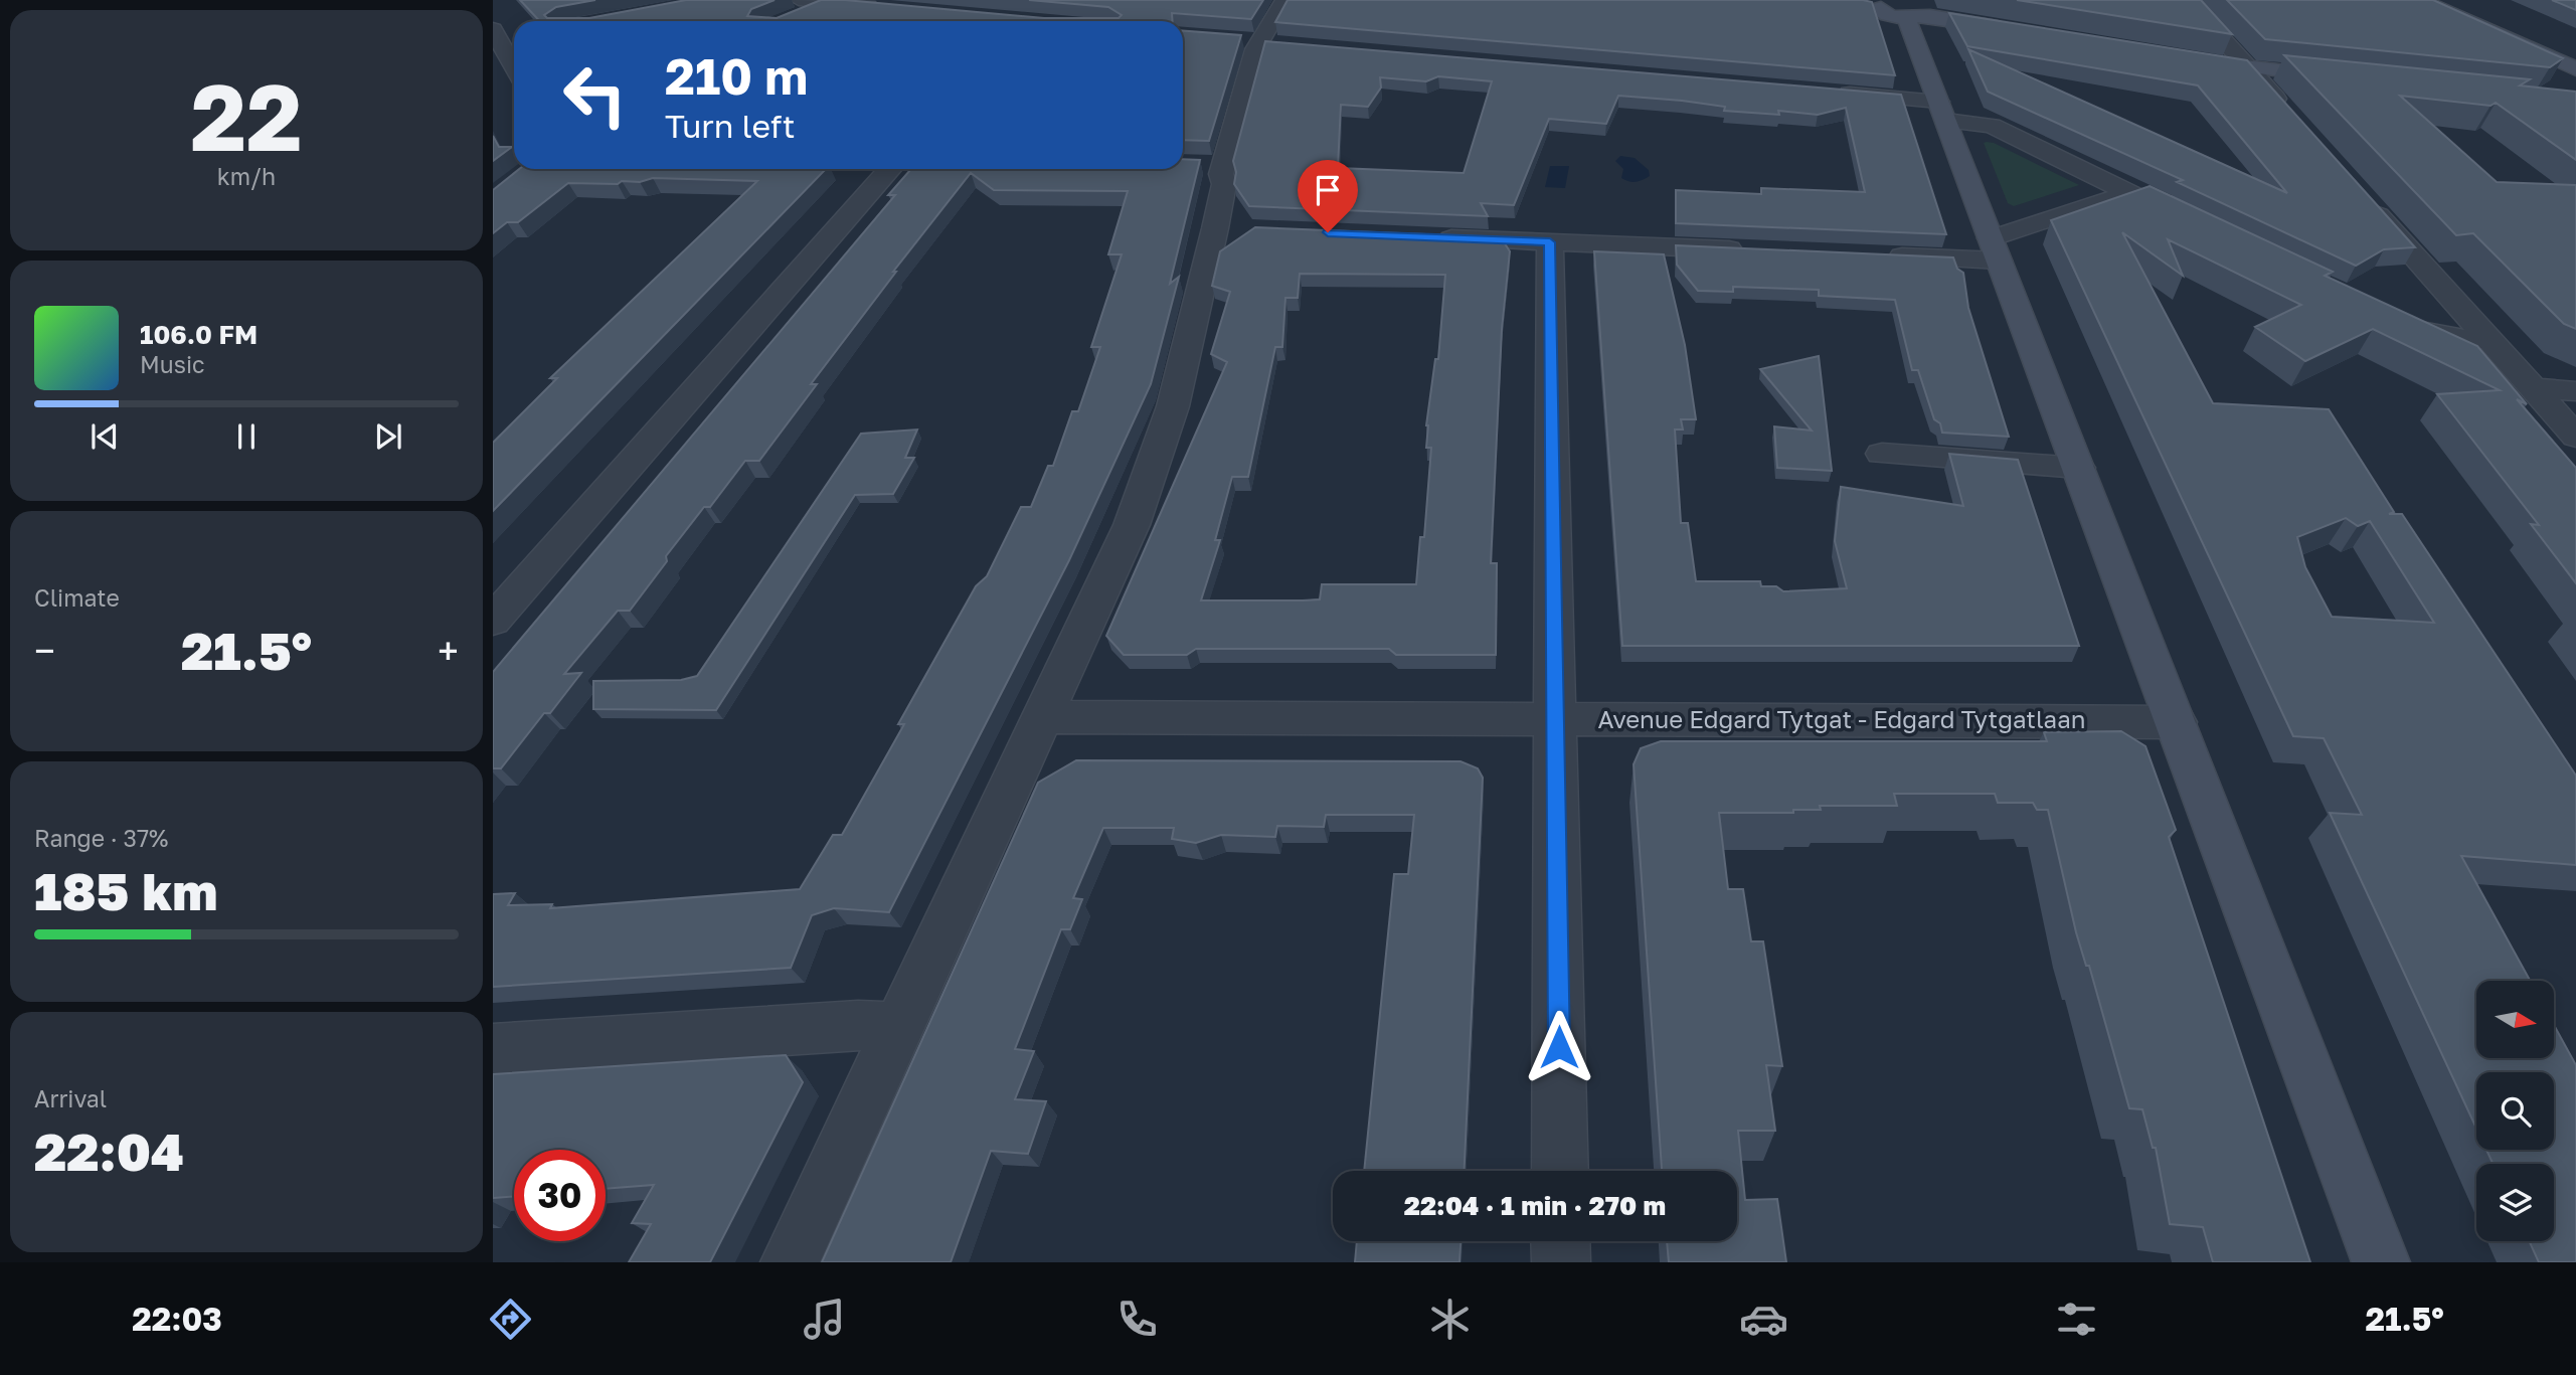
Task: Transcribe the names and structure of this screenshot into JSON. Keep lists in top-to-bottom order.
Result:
{
  "streets": {
    "street": ["Avenue Edgard Tytgat - Edgard Tytgatlaan"]
  },
  "north": "right",
  "page": {
    "tile": [
      ["22", "km/h"],
      "Climate",
      ["Range · 37%", "185 km"],
      ["Arrival", "22:04"]
    ],
    "turn": ["210 m", "Turn left"],
    "song": ["106.0 FM", "Music"],
    "heat": ["−", "21.5°", "+"],
    "limit": "30",
    "trip": "22:04 · 1 min · 270 m",
    "tabs": ["22:03", "21.5°"]
  }
}
